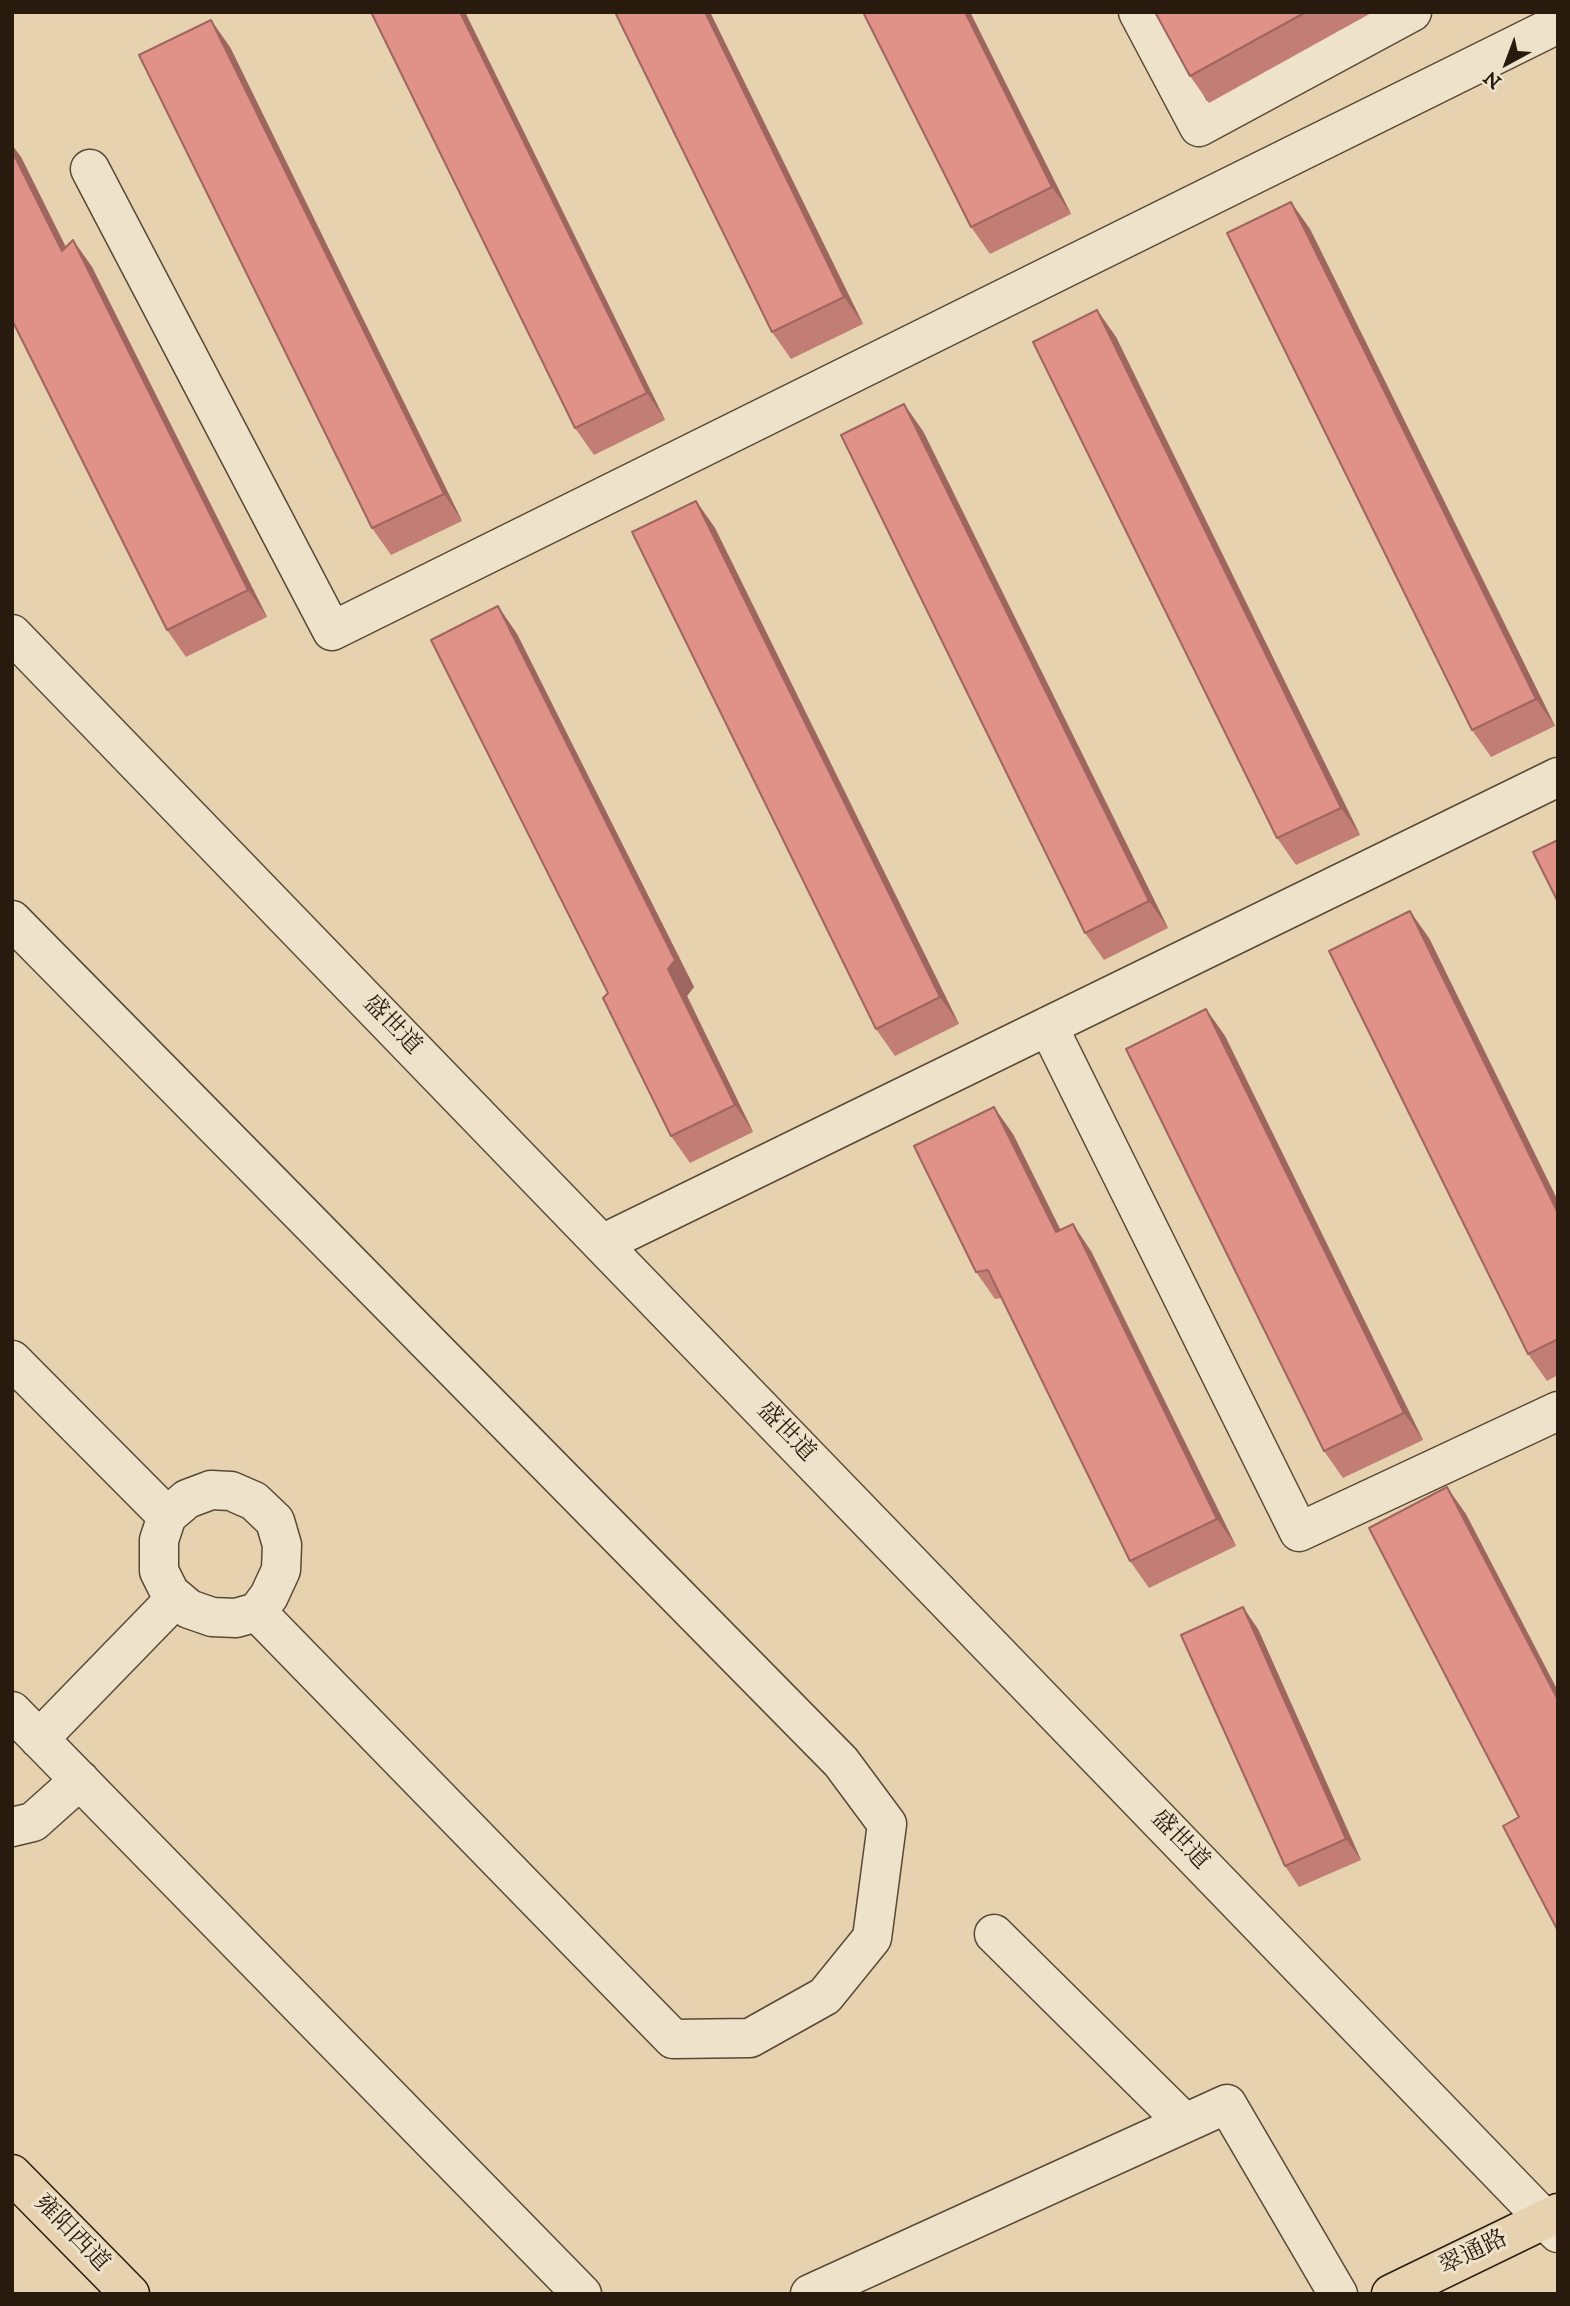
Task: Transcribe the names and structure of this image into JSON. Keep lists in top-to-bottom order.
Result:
{
  "streets": {
    "main road": ["雍阳西道", "翠通路"],
    "street": ["盛世道"]
  },
  "crossings": [
    ["盛世道", "翠通路"]
  ],
  "north": "bottom left"
}
